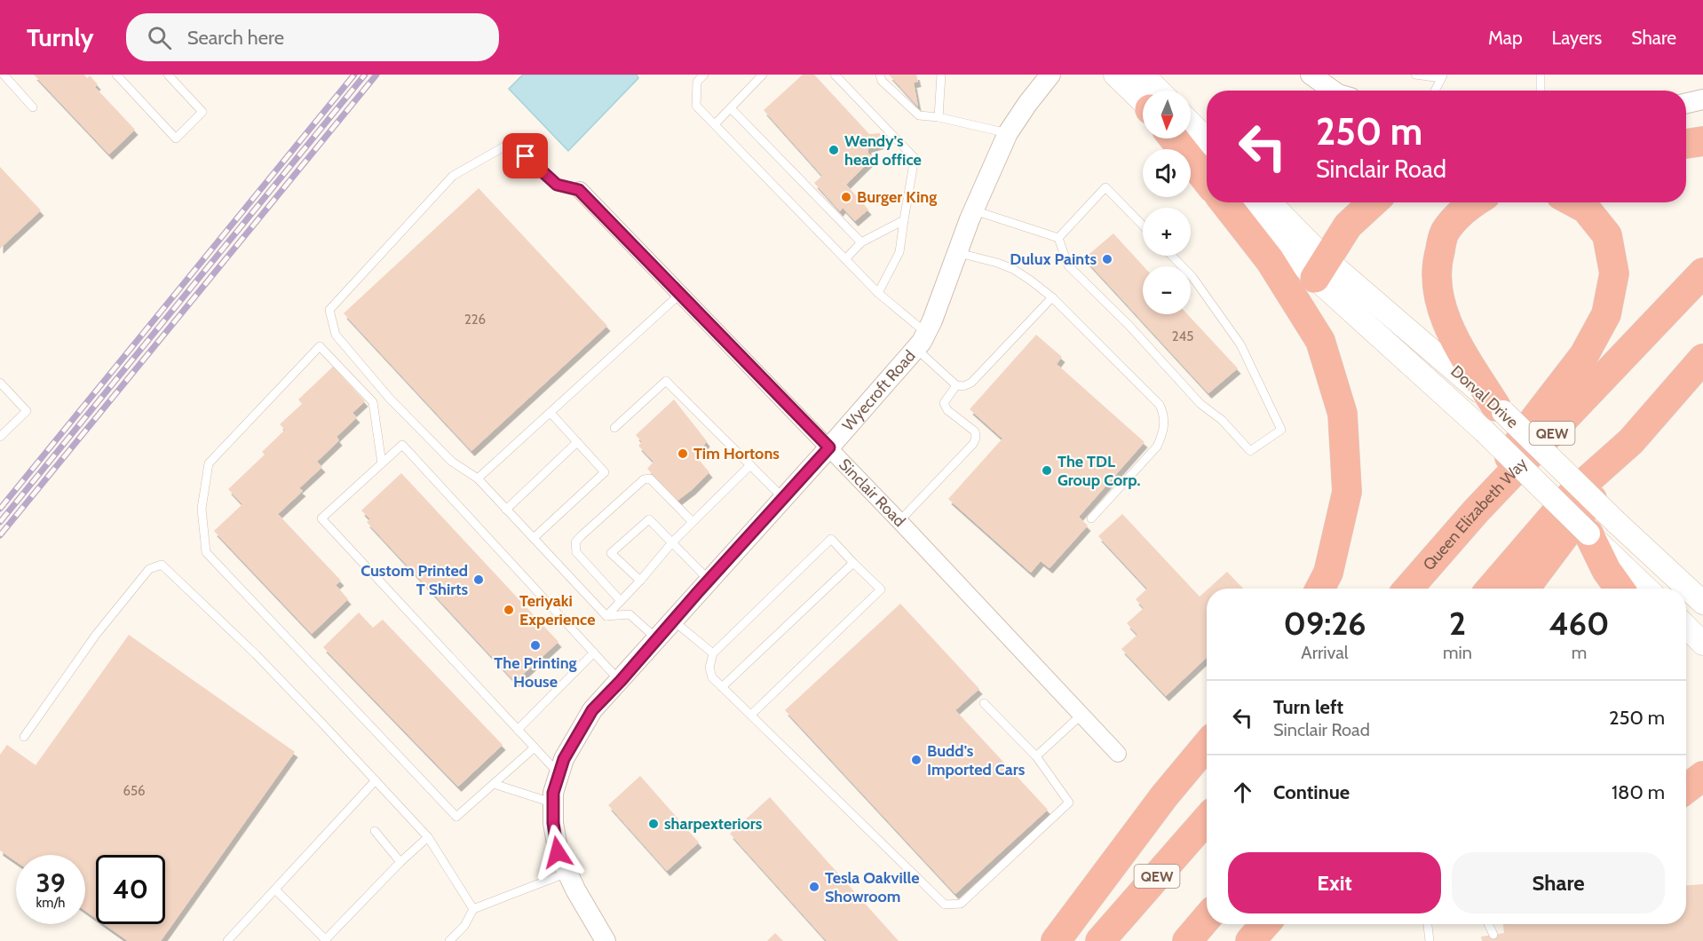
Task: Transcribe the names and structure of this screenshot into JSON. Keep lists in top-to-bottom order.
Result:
{
  "streets": {
    "highway": ["QEW", "Queen Elizabeth Way"],
    "main road": ["Dorval Drive"],
    "street": ["Wyecroft Road", "Sinclair Road"]
  },
  "crossings": [
    ["Wyecroft Road", "Sinclair Road"]
  ],
  "places": [
    "Wendy's head office",
    "Burger King",
    "Dulux Paints",
    "Tim Hortons",
    "The TDL Group Corp.",
    "Custom Printed T Shirts",
    "Teriyaki Experience",
    "The Printing House",
    "Budd's Imported Cars",
    "sharpexteriors",
    "Tesla Oakville Showroom"
  ],
  "house_numbers": ["226", "245", "656"],
  "north": "bottom",
  "page": {
    "header": "Turnly",
    "search": "Search here",
    "nav": ["Map", "Layers", "Share"],
    "map_buttons": ["+", "−"],
    "turn": ["250 m", "Sinclair Road"],
    "eta": [
      "09:26",
      "Arrival",
      "2",
      "min",
      "460",
      "m"
    ],
    "list": [
      {
        "name": "Turn left",
        "note": "Sinclair Road",
        "value": "250 m"
      },
      {
        "name": "Continue",
        "value": "180 m"
      }
    ],
    "buttons": ["Exit", "Share"],
    "speed": "39 km/h",
    "limit": "40"
  }
}
